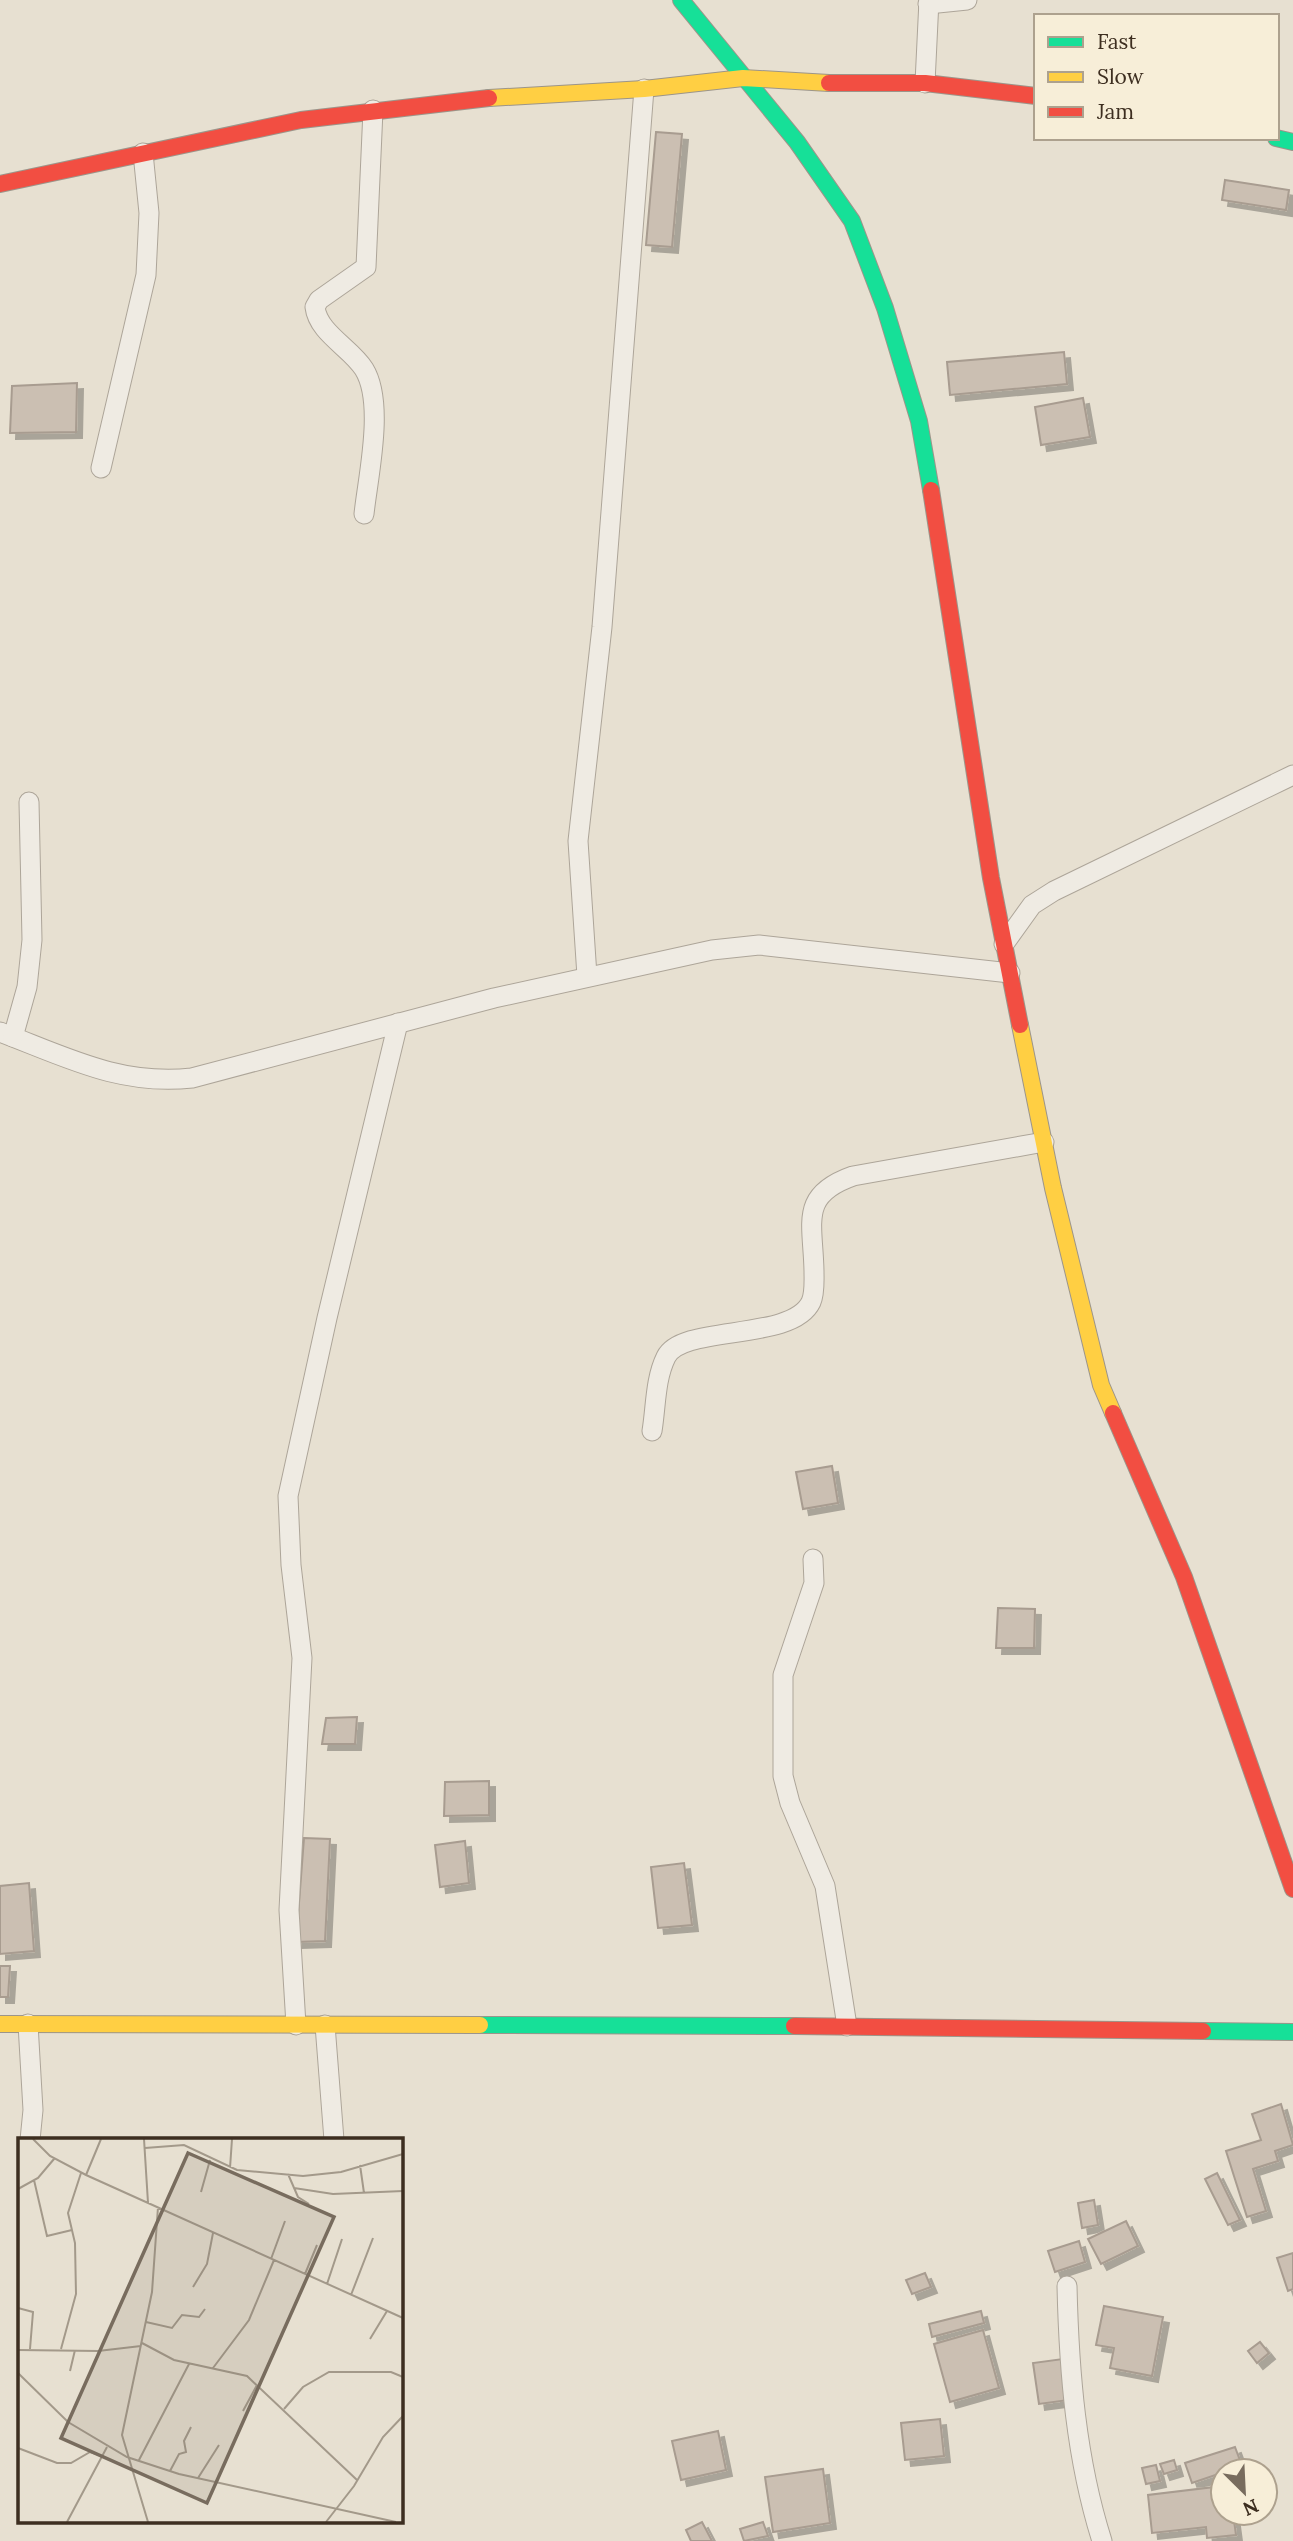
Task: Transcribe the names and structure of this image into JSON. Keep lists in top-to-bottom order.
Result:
{
  "legend": ["Fast", "Slow", "Jam"],
  "north": "bottom right"
}
